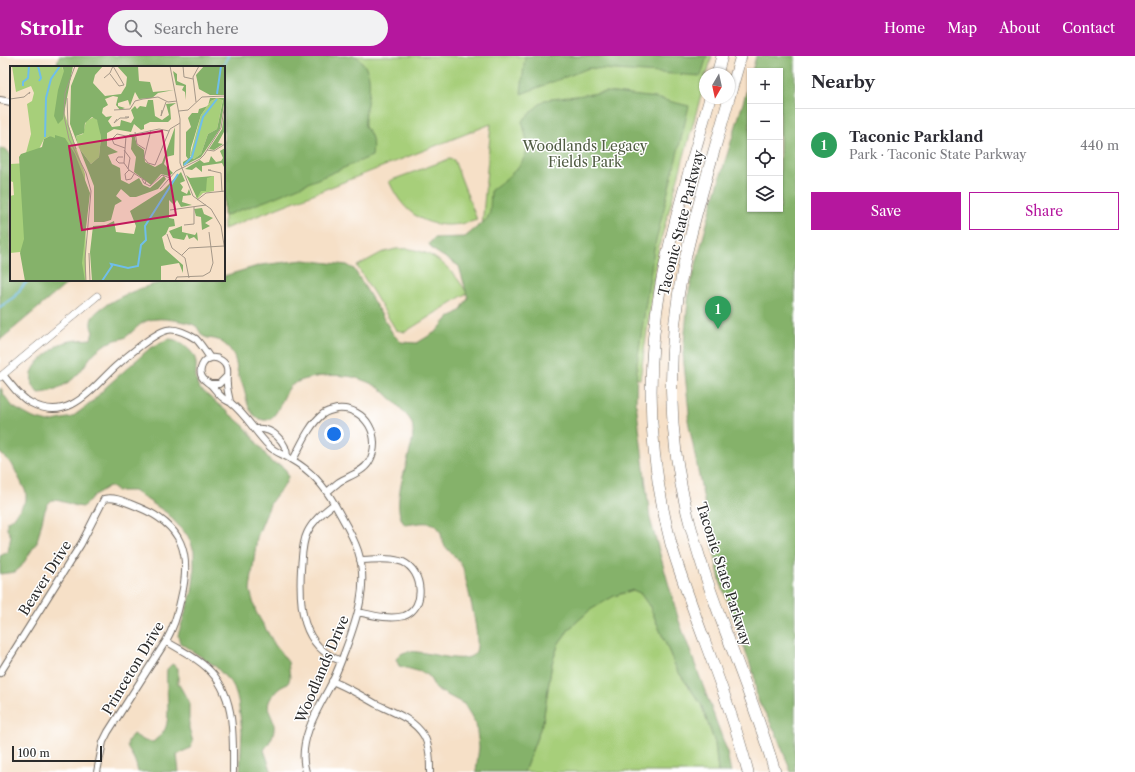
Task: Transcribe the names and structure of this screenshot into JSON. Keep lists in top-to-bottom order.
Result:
{
  "streets": {
    "highway": ["Taconic State Parkway"],
    "street": ["Beaver Drive", "Princeton Drive", "Woodlands Drive"]
  },
  "crossings": [
    ["Beaver Drive", "Princeton Drive"]
  ],
  "parks": ["Woodlands Legacy Fields Park"],
  "scale_bar": "100 m",
  "north": "bottom",
  "page": {
    "header": "Strollr",
    "search": "Search here",
    "nav": [
      "Home",
      "Map",
      "About",
      "Contact"
    ],
    "heading": "Nearby",
    "map_buttons": ["+", "−"],
    "list": [
      {
        "mark": "1",
        "name": "Taconic Parkland",
        "note": "Park · Taconic State Parkway",
        "value": "440 m"
      }
    ],
    "buttons": ["Save", "Share"],
    "pins": "1",
    "scale": "100 m"
  }
}
